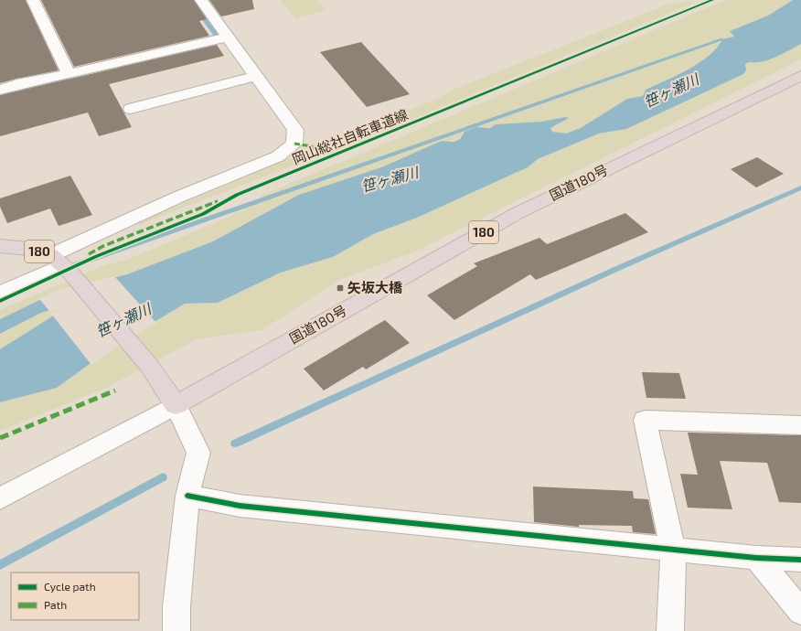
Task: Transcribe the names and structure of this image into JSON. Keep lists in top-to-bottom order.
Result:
{
  "streets": {
    "highway": ["国道180号", "180"],
    "cycle path": ["岡山総社自転車道線"]
  },
  "water": ["笹ヶ瀬川"],
  "places": {
    "transit": ["矢坂大橋"]
  },
  "legend": ["Cycle path", "Path"]
}
